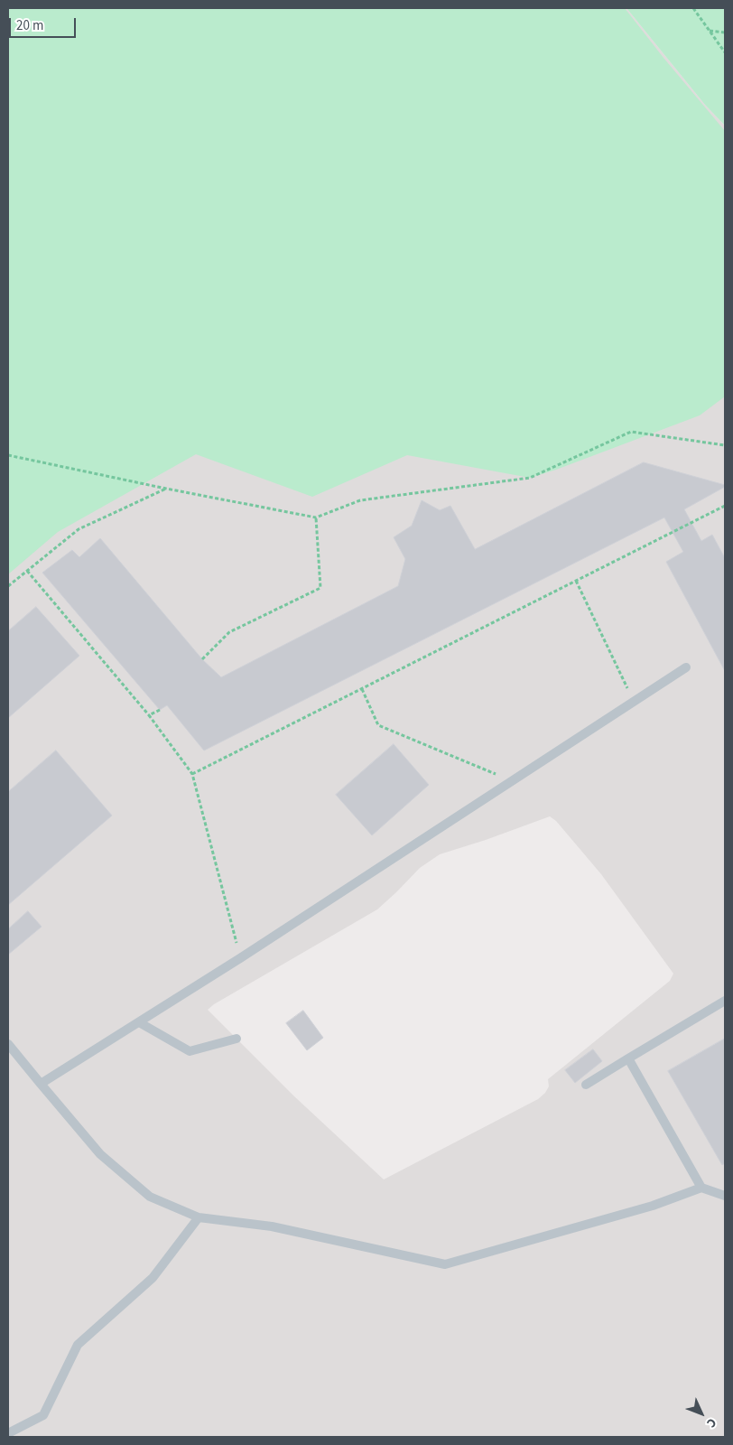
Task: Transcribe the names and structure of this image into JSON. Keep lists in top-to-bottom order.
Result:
{
  "scale_bar": "20 m",
  "north": "bottom right"
}
